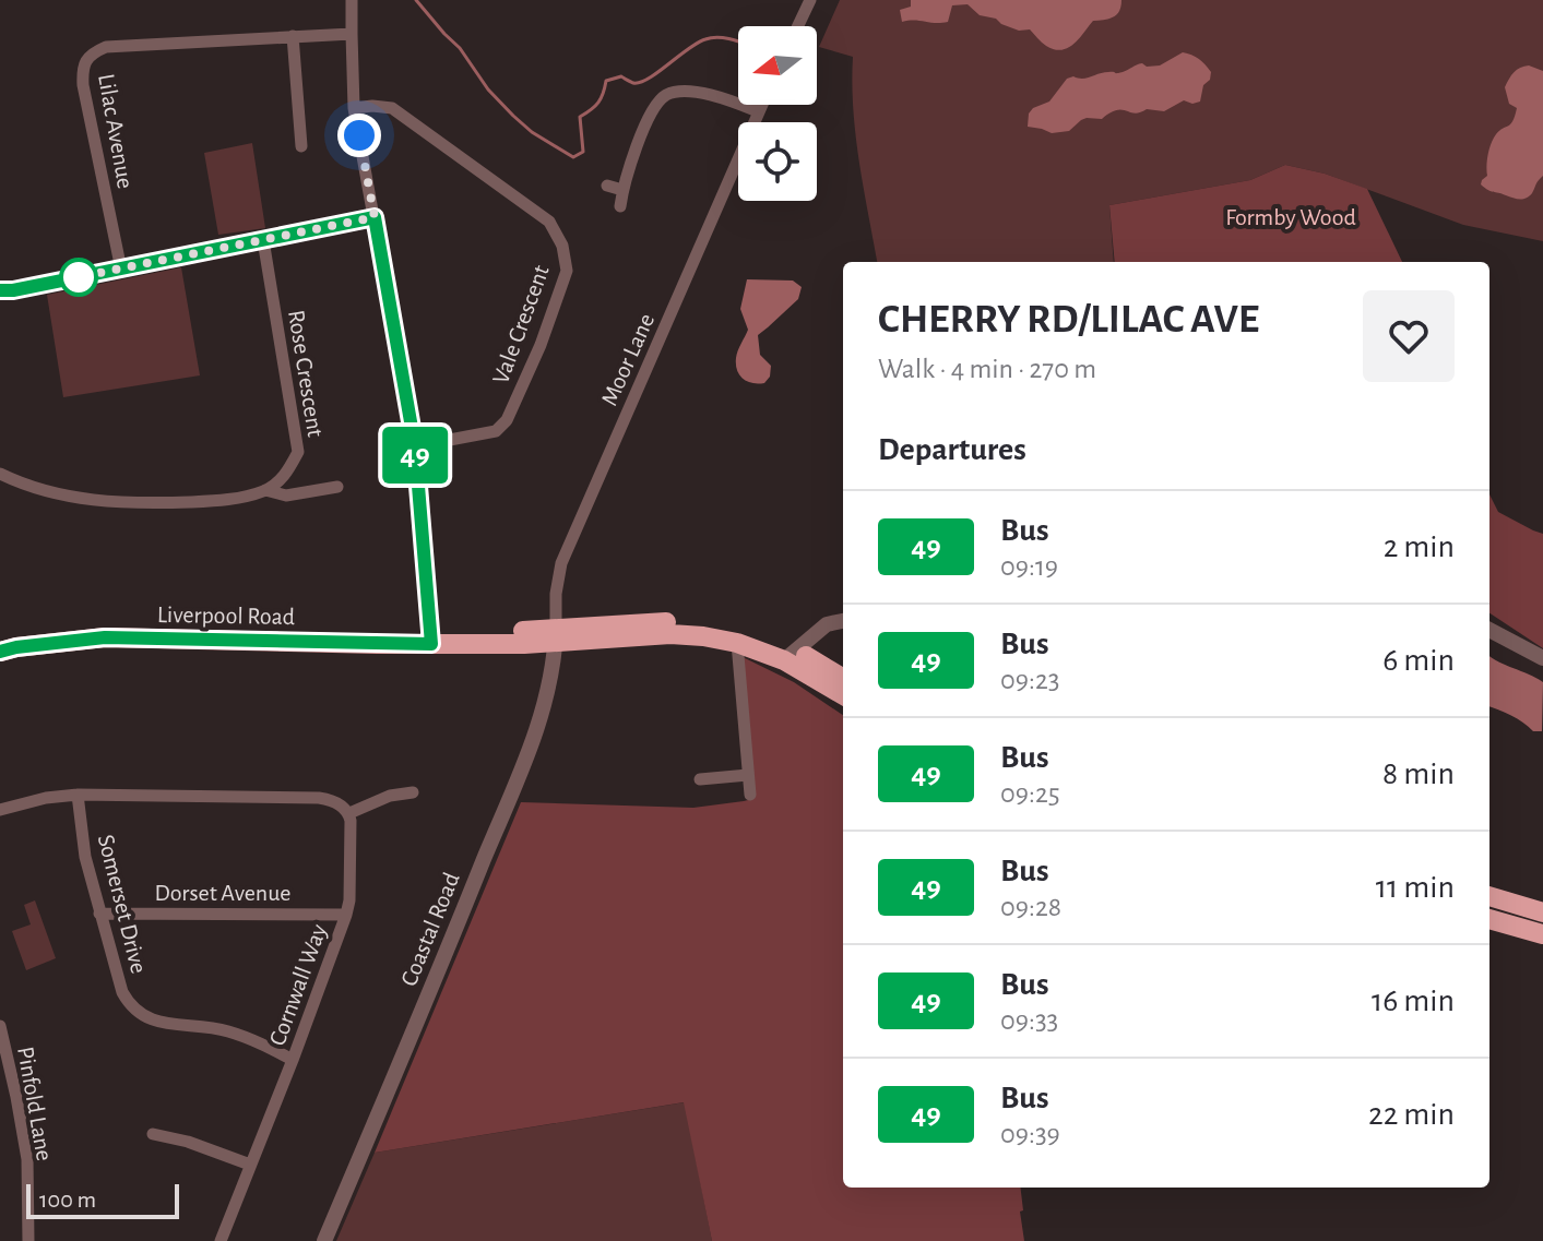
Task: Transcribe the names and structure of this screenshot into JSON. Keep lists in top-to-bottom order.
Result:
{
  "streets": {
    "highway": ["Liverpool Road"],
    "street": [
      "Lilac Avenue",
      "Vale Crescent",
      "Moor Lane",
      "Rose Crescent",
      "Dorset Avenue",
      "Somerset Drive",
      "Coastal Road",
      "Cornwall Way",
      "Pinfold Lane"
    ]
  },
  "crossings": [
    ["Moor Lane", "Liverpool Road"],
    ["Moor Lane", "Coastal Road"],
    ["Liverpool Road", "Coastal Road"],
    ["Dorset Avenue", "Somerset Drive"],
    ["Dorset Avenue", "Cornwall Way"],
    ["Somerset Drive", "Cornwall Way"]
  ],
  "parks": ["Formby Wood"],
  "lines": ["bus line 49"],
  "scale_bar": "100 m",
  "north": "left",
  "page": {
    "on_map": "49",
    "heading": [
      ["CHERRY RD/LILAC AVE", "Walk · 4 min · 270 m"],
      "Departures"
    ],
    "list": [
      {
        "mark": "49",
        "name": "Bus",
        "note": "09:19",
        "value": "2 min"
      },
      {
        "mark": "49",
        "name": "Bus",
        "note": "09:23",
        "value": "6 min"
      },
      {
        "mark": "49",
        "name": "Bus",
        "note": "09:25",
        "value": "8 min"
      },
      {
        "mark": "49",
        "name": "Bus",
        "note": "09:28",
        "value": "11 min"
      },
      {
        "mark": "49",
        "name": "Bus",
        "note": "09:33",
        "value": "16 min"
      },
      {
        "mark": "49",
        "name": "Bus",
        "note": "09:39",
        "value": "22 min"
      }
    ],
    "scale": "100 m"
  }
}
